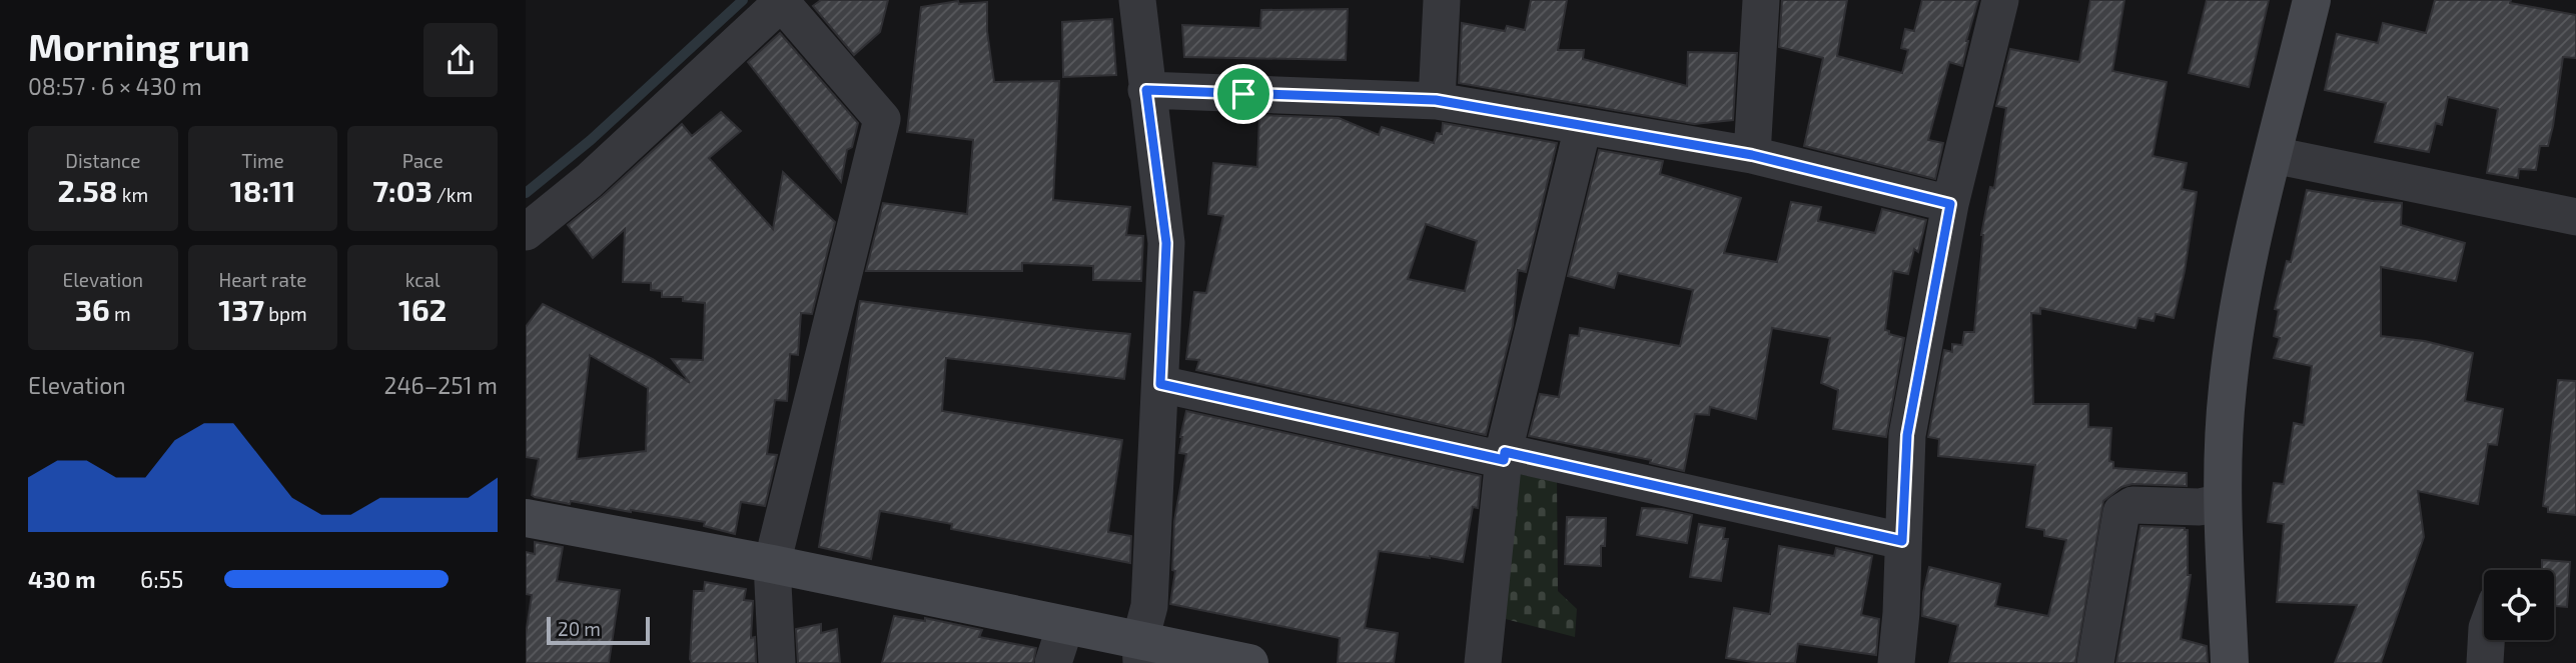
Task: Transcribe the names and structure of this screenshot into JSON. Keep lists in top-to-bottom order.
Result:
{
  "scale_bar": "20 m",
  "page": {
    "heading": ["Morning run", "08:57 · 6 × 430 m"],
    "stats": [
      ["Distance", "2.58 km"],
      ["Time", "18:11"],
      ["Pace", "7:03 /km"],
      ["Elevation", "36 m"],
      ["Heart rate", "137 bpm"],
      ["kcal", "162"]
    ],
    "chart": ["Elevation", "246–251 m"],
    "list": [
      {
        "name": "430 m",
        "note": "6:55"
      }
    ],
    "scale": "20 m"
  }
}
